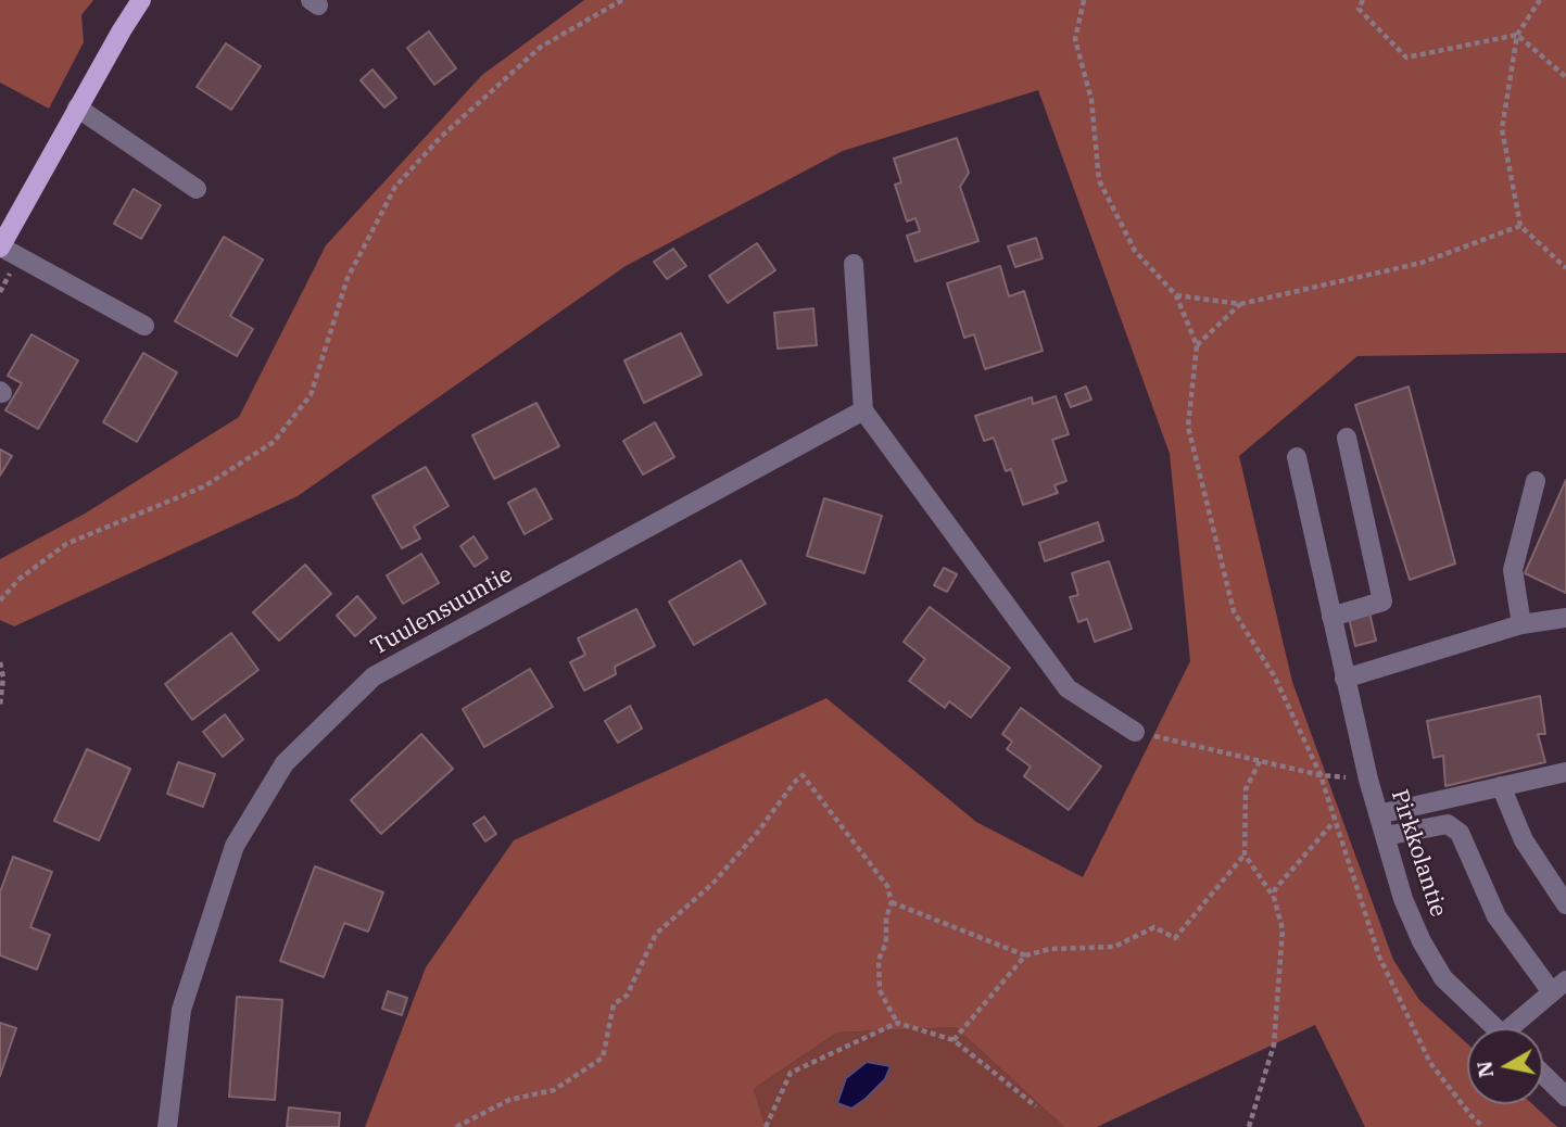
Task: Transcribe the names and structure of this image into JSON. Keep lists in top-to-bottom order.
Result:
{
  "streets": {
    "street": ["Tuulensuuntie", "Pirkkolantie"]
  },
  "north": "left"
}
